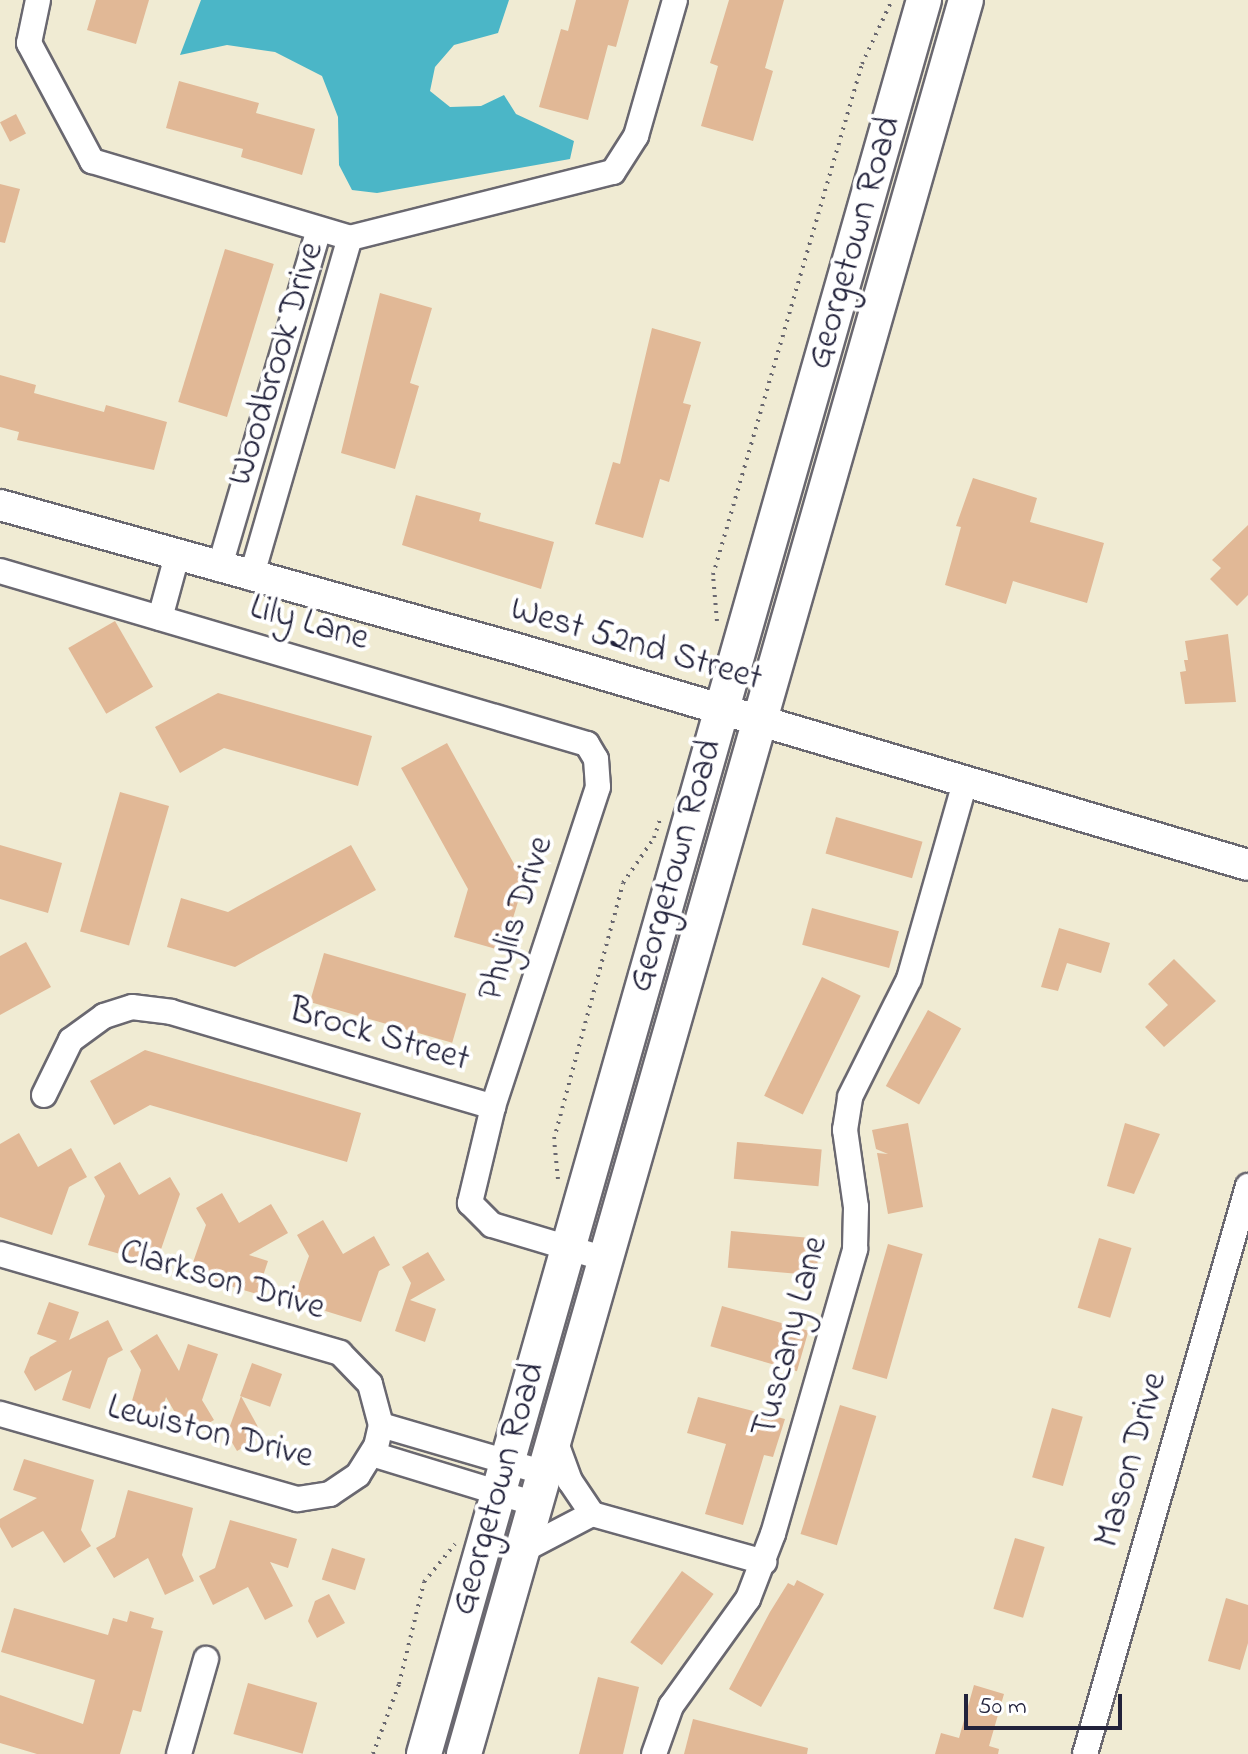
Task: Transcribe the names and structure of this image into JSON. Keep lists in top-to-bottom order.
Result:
{
  "streets": {
    "main road": ["Georgetown Road"],
    "street": [
      "Woodbrook Drive",
      "Lily Lane",
      "West 52nd Street",
      "Phylis Drive",
      "Brock Street",
      "Clarkson Drive",
      "Tuscany Lane",
      "Lewiston Drive",
      "Mason Drive"
    ]
  },
  "crossings": [
    ["Georgetown Road", "West 52nd Street"],
    ["Georgetown Road", "Brock Street"],
    ["Woodbrook Drive", "West 52nd Street"],
    ["Lily Lane", "Phylis Drive"],
    ["West 52nd Street", "Tuscany Lane"],
    ["Phylis Drive", "Brock Street"],
    ["Clarkson Drive", "Lewiston Drive"]
  ],
  "scale_bar": "50 m"
}
